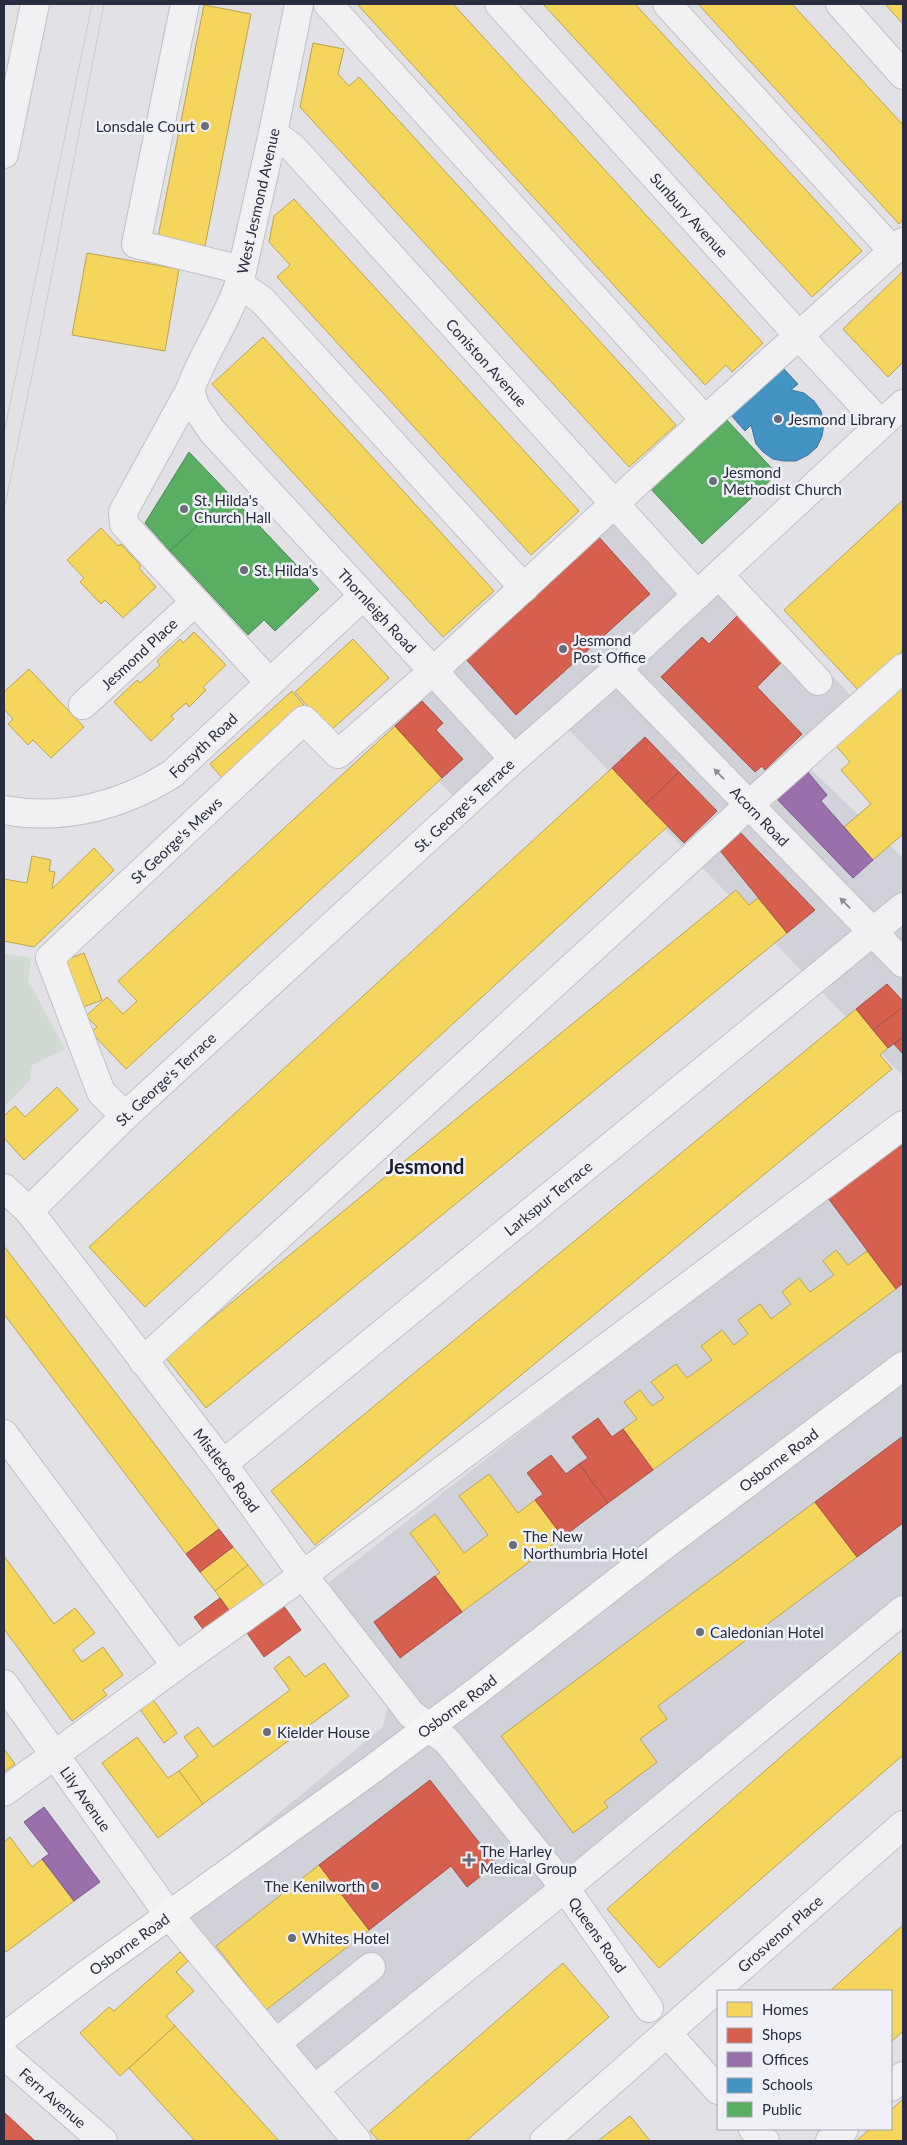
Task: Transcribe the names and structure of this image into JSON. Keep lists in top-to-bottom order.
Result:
{
  "streets": {
    "main road": ["Osborne Road"],
    "street": [
      "West Jesmond Avenue",
      "Sunbury Avenue",
      "Coniston Avenue",
      "Thornleigh Road",
      "Jesmond Place",
      "Forsyth Road",
      "St. George's Terrace",
      "Acorn Road",
      "St George's Mews",
      "Larkspur Terrace",
      "Mistletoe Road",
      "Lily Avenue",
      "Grosvenor Place",
      "Queens Road",
      "Fern Avenue"
    ]
  },
  "crossings": [
    ["West Jesmond Avenue", "Coniston Avenue"],
    ["West Jesmond Avenue", "Thornleigh Road"],
    ["West Jesmond Avenue", "Jesmond Place"],
    ["West Jesmond Avenue", "Forsyth Road"],
    ["Sunbury Avenue", "St. George's Terrace"],
    ["Coniston Avenue", "St. George's Terrace"],
    ["Thornleigh Road", "Forsyth Road"],
    ["Thornleigh Road", "St. George's Terrace"],
    ["Thornleigh Road", "St George's Mews"],
    ["St. George's Terrace", "Acorn Road"],
    ["St. George's Terrace", "St George's Mews"],
    ["St. George's Terrace", "Mistletoe Road"],
    ["Acorn Road", "Larkspur Terrace"],
    ["Larkspur Terrace", "Mistletoe Road"],
    ["Osborne Road", "Mistletoe Road"],
    ["Osborne Road", "Lily Avenue"],
    ["Osborne Road", "Queens Road"],
    ["Mistletoe Road", "Queens Road"]
  ],
  "districts": ["Jesmond"],
  "places": {
    "other": [
      "Lonsdale Court",
      "Jesmond Library",
      "Jesmond Methodist Church",
      "St. Hilda's Church Hall",
      "St. Hilda's",
      "Jesmond Post Office",
      "The New Northumbria Hotel",
      "Caledonian Hotel",
      "Kielder House",
      "The Kenilworth",
      "Whites Hotel"
    ],
    "health": ["The Harley Medical Group"]
  },
  "legend": [
    "Homes",
    "Shops",
    "Offices",
    "Schools",
    "Public"
  ]
}
